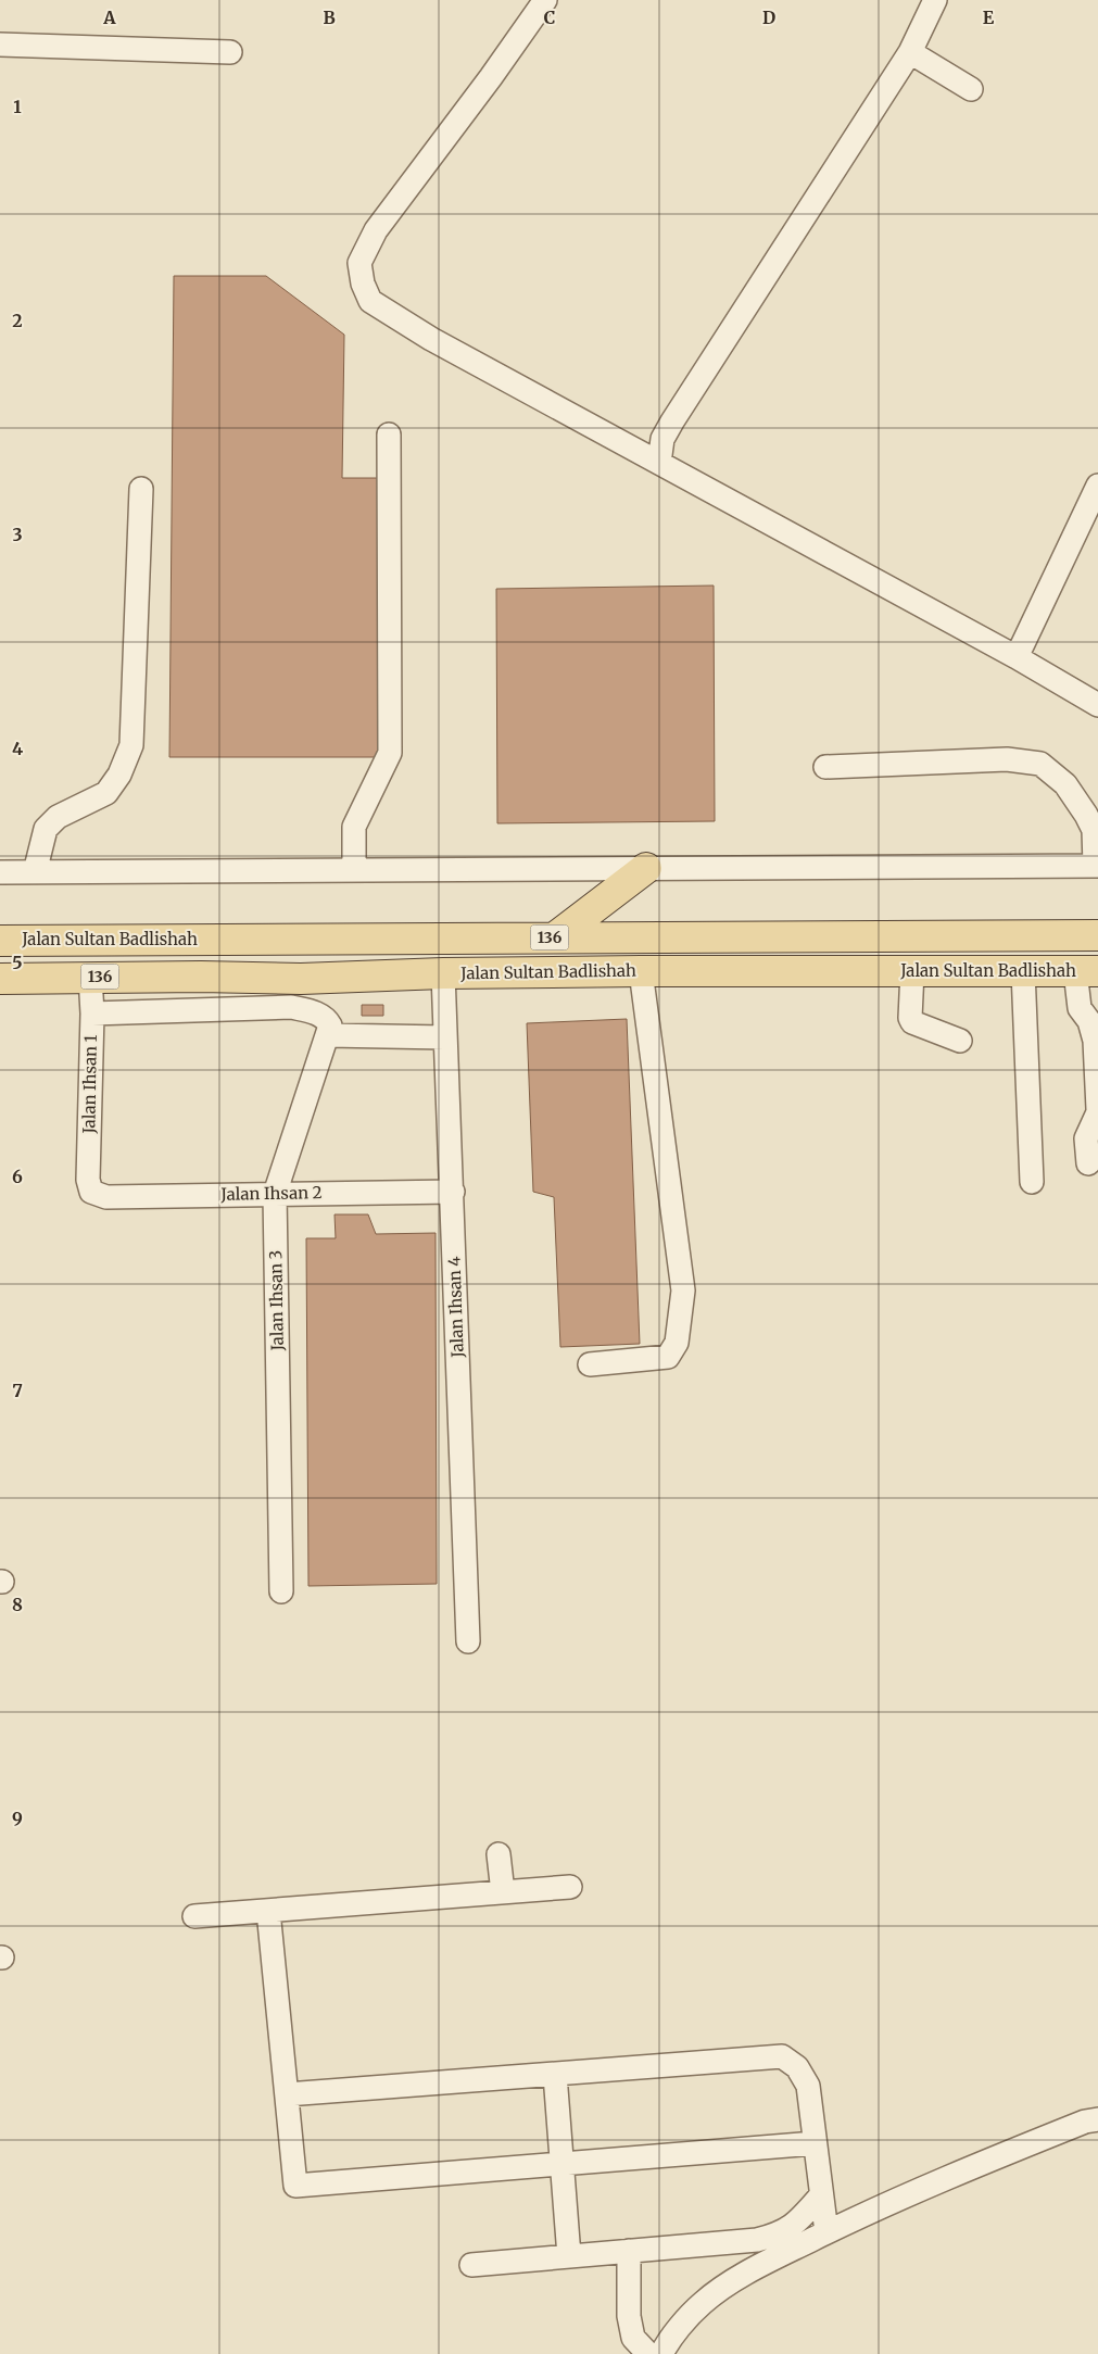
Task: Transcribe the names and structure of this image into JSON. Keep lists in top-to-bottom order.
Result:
{
  "streets": {
    "main road": ["136", "Jalan Sultan Badlishah"],
    "street": [
      "Jalan Ihsan 1",
      "Jalan Ihsan 2",
      "Jalan Ihsan 3",
      "Jalan Ihsan 4"
    ]
  },
  "crossings": [
    ["Jalan Sultan Badlishah", "Jalan Ihsan 1"],
    ["Jalan Sultan Badlishah", "Jalan Ihsan 4"],
    ["Jalan Ihsan 1", "Jalan Ihsan 2"],
    ["Jalan Ihsan 2", "Jalan Ihsan 3"],
    ["Jalan Ihsan 2", "Jalan Ihsan 4"]
  ],
  "grid": {
    "columns": [
      "A",
      "B",
      "C",
      "D",
      "E"
    ],
    "rows": [
      "1",
      "2",
      "3",
      "4",
      "5",
      "6",
      "7",
      "8",
      "9"
    ]
  }
}
